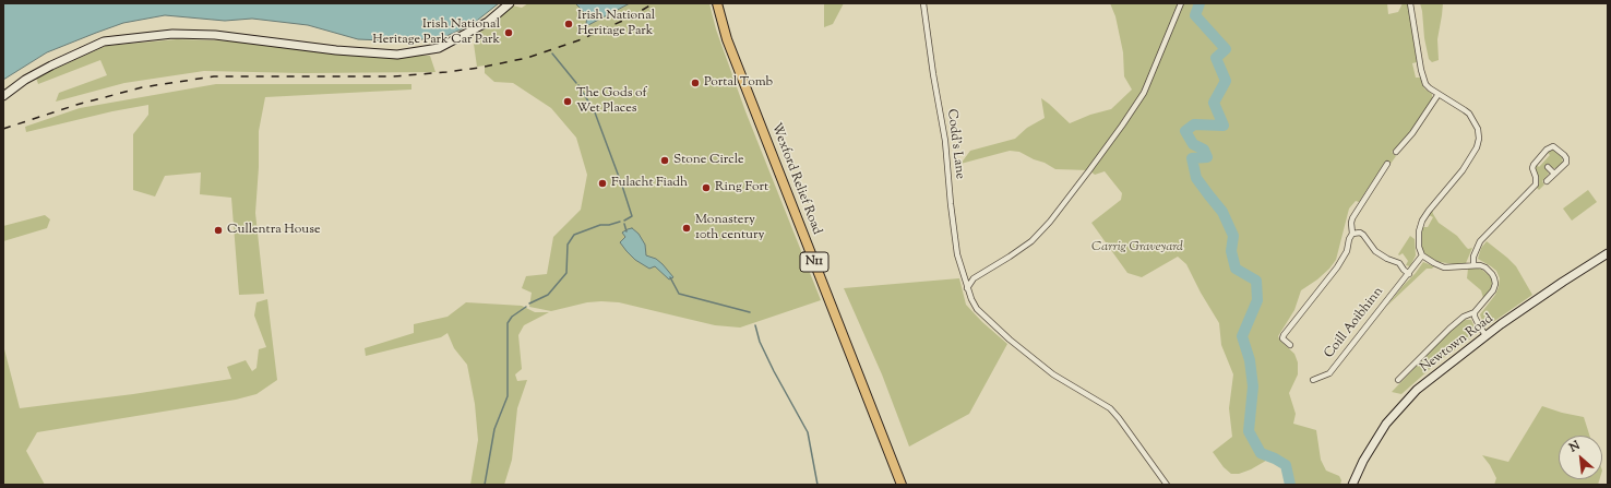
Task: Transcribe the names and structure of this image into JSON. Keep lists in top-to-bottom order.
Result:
{
  "streets": {
    "highway": ["Wexford Relief Road", "N11"],
    "main road": ["Newtown Road"],
    "street": ["Codd's Lane", "Coill Aoibhinn"]
  },
  "parks": ["Carrig Graveyard"],
  "places": [
    "Irish National Heritage Park",
    "Irish National Heritage Park Car Park",
    "Portal Tomb",
    "The Gods of Wet Places",
    "Stone Circle",
    "Fulacht Fiadh",
    "Ring Fort",
    "Monastery 10th century",
    "Cullentra House"
  ],
  "north": "top left"
}
